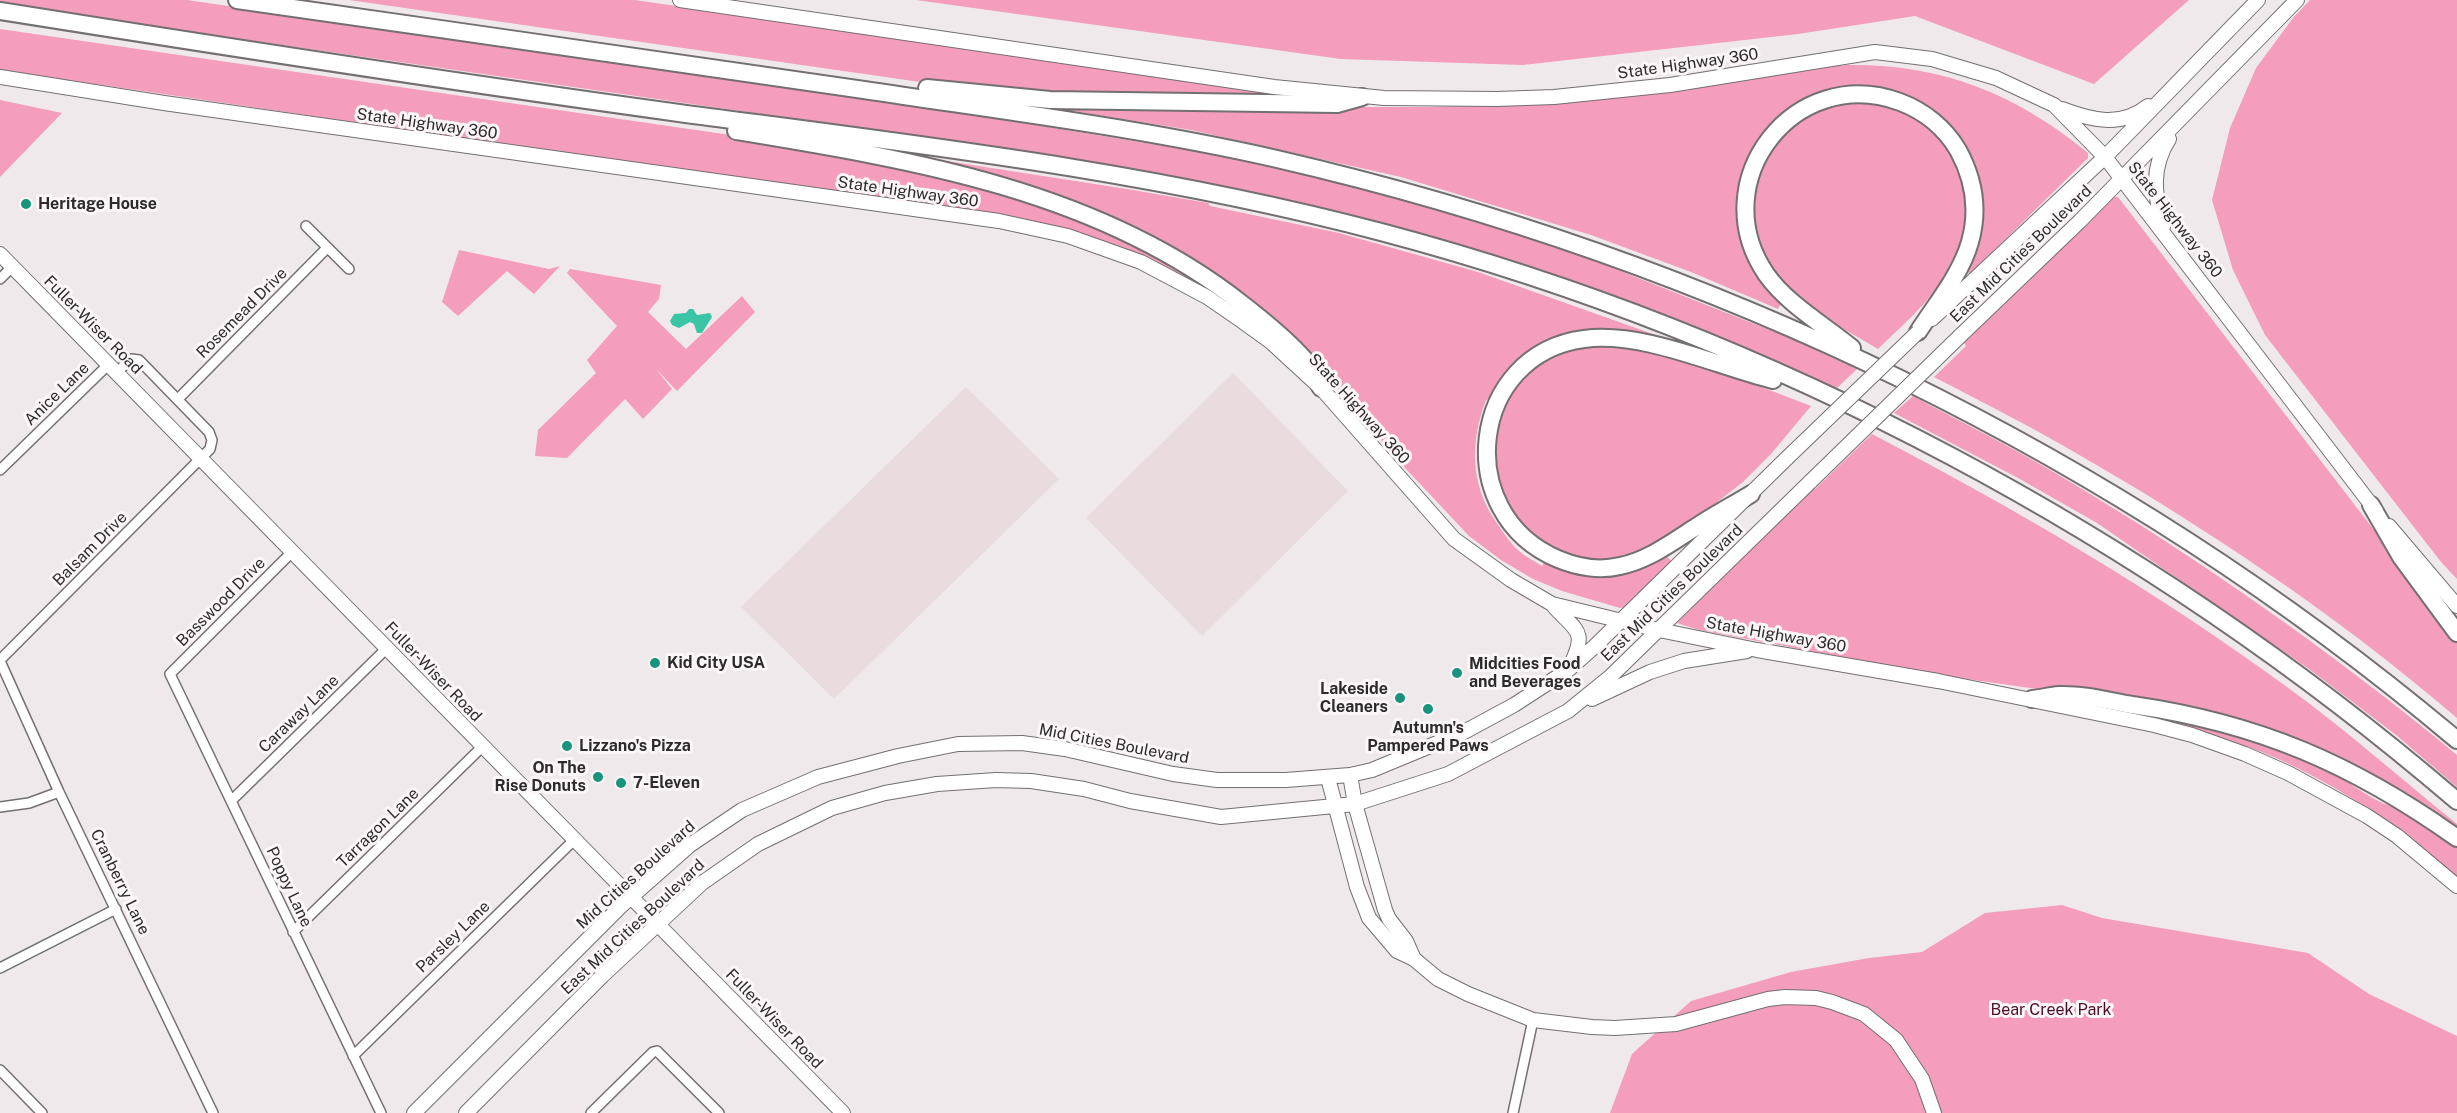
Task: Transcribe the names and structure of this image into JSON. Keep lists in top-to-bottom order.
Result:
{
  "streets": {
    "main road": [
      "State Highway 360",
      "East Mid Cities Boulevard",
      "Fuller-Wiser Road",
      "Mid Cities Boulevard"
    ],
    "street": [
      "Rosemead Drive",
      "Anice Lane",
      "Balsam Drive",
      "Basswood Drive",
      "Caraway Lane",
      "Tarragon Lane",
      "Cranberry Lane",
      "Poppy Lane",
      "Parsley Lane"
    ]
  },
  "crossings": [
    ["State Highway 360", "East Mid Cities Boulevard"],
    ["East Mid Cities Boulevard", "Fuller-Wiser Road"],
    ["East Mid Cities Boulevard", "Mid Cities Boulevard"],
    ["Fuller-Wiser Road", "Anice Lane"],
    ["Fuller-Wiser Road", "Balsam Drive"],
    ["Fuller-Wiser Road", "Basswood Drive"],
    ["Fuller-Wiser Road", "Caraway Lane"],
    ["Fuller-Wiser Road", "Mid Cities Boulevard"],
    ["Fuller-Wiser Road", "Tarragon Lane"],
    ["Fuller-Wiser Road", "Parsley Lane"],
    ["Balsam Drive", "Cranberry Lane"],
    ["Basswood Drive", "Poppy Lane"],
    ["Caraway Lane", "Poppy Lane"],
    ["Tarragon Lane", "Poppy Lane"],
    ["Poppy Lane", "Parsley Lane"]
  ],
  "parks": ["Bear Creek Park"],
  "places": [
    "Heritage House",
    "Kid City USA",
    "Midcities Food and Beverages",
    "Lakeside Cleaners",
    "Autumn's Pampered Paws",
    "Lizzano's Pizza",
    "On The Rise Donuts",
    "7-Eleven"
  ]
}
